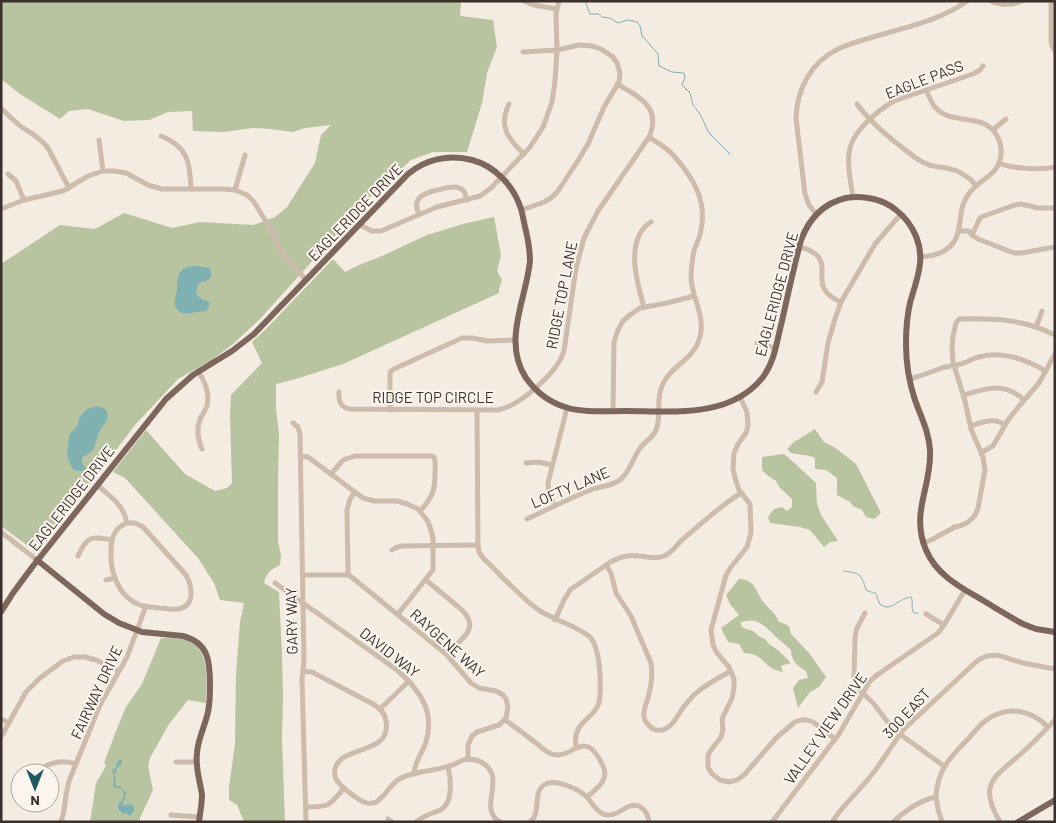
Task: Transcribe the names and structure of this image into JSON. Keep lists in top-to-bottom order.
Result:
{
  "streets": {
    "main road": ["EAGLERIDGE DRIVE"],
    "street": [
      "EAGLE PASS",
      "RIDGE TOP LANE",
      "RIDGE TOP CIRCLE",
      "LOFTY LANE",
      "GARY WAY",
      "RAYGENE WAY",
      "DAVID WAY",
      "FAIRWAY DRIVE",
      "300 EAST",
      "VALLEY VIEW DRIVE"
    ]
  },
  "crossings": [
    ["EAGLE PASS", "EAGLERIDGE DRIVE"],
    ["EAGLERIDGE DRIVE", "RIDGE TOP LANE"],
    ["EAGLERIDGE DRIVE", "RIDGE TOP CIRCLE"],
    ["EAGLERIDGE DRIVE", "LOFTY LANE"],
    ["EAGLERIDGE DRIVE", "VALLEY VIEW DRIVE"],
    ["RIDGE TOP LANE", "RIDGE TOP CIRCLE"],
    ["RIDGE TOP LANE", "LOFTY LANE"],
    ["GARY WAY", "DAVID WAY"]
  ],
  "north": "bottom"
}
